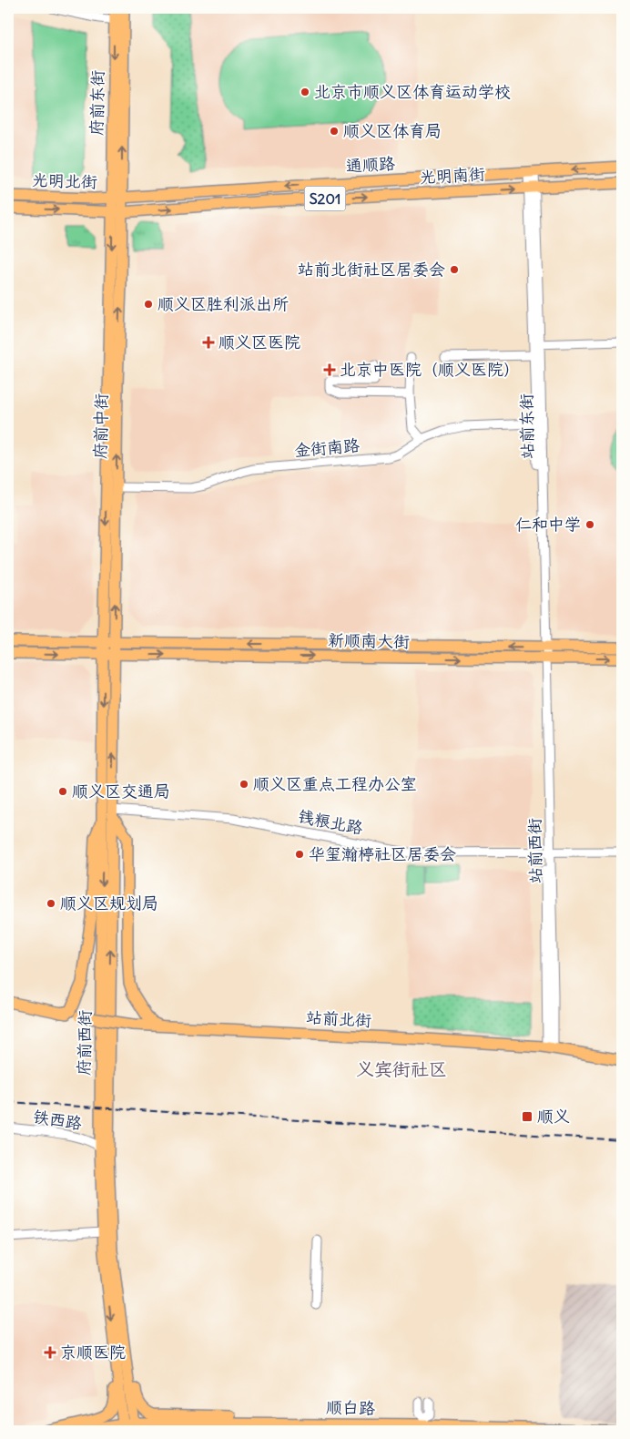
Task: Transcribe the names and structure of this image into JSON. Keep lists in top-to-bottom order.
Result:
{
  "streets": {
    "main road": [
      "府前东街",
      "通顺路",
      "光明南街",
      "光明北街",
      "S201",
      "府前中街",
      "新顺南大街",
      "站前北街",
      "府前西街",
      "顺白路"
    ],
    "street": [
      "站前东街",
      "金街南路",
      "钱粮北路",
      "站前西街",
      "铁西路"
    ]
  },
  "crossings": [
    ["府前东街", "通顺路"],
    ["府前东街", "光明北街"],
    ["府前东街", "府前中街"],
    ["通顺路", "光明北街"],
    ["通顺路", "府前中街"],
    ["通顺路", "站前东街"],
    ["光明南街", "S201"],
    ["光明南街", "府前中街"],
    ["光明南街", "站前东街"],
    ["光明北街", "府前中街"],
    ["S201", "府前中街"],
    ["府前中街", "金街南路"],
    ["府前中街", "新顺南大街"],
    ["府前中街", "府前西街"],
    ["站前东街", "金街南路"],
    ["站前东街", "新顺南大街"],
    ["站前东街", "站前西街"],
    ["新顺南大街", "站前西街"],
    ["新顺南大街", "府前西街"],
    ["钱粮北路", "站前西街"],
    ["钱粮北路", "府前西街"],
    ["站前西街", "站前北街"],
    ["府前西街", "铁西路"],
    ["府前西街", "顺白路"]
  ],
  "one_way": ["通顺路", "光明南街"],
  "districts": ["义宾街社区"],
  "places": {
    "other": [
      "北京市顺义区体育运动学校",
      "顺义区体育局",
      "站前北街社区居委会",
      "顺义区胜利派出所",
      "仁和中学",
      "顺义区重点工程办公室",
      "顺义区交通局",
      "华玺瀚楟社区居委会",
      "顺义区规划局"
    ],
    "health": ["顺义区医院", "北京中医院（顺义医院）", "京顺医院"],
    "transit": ["顺义"]
  }
}
